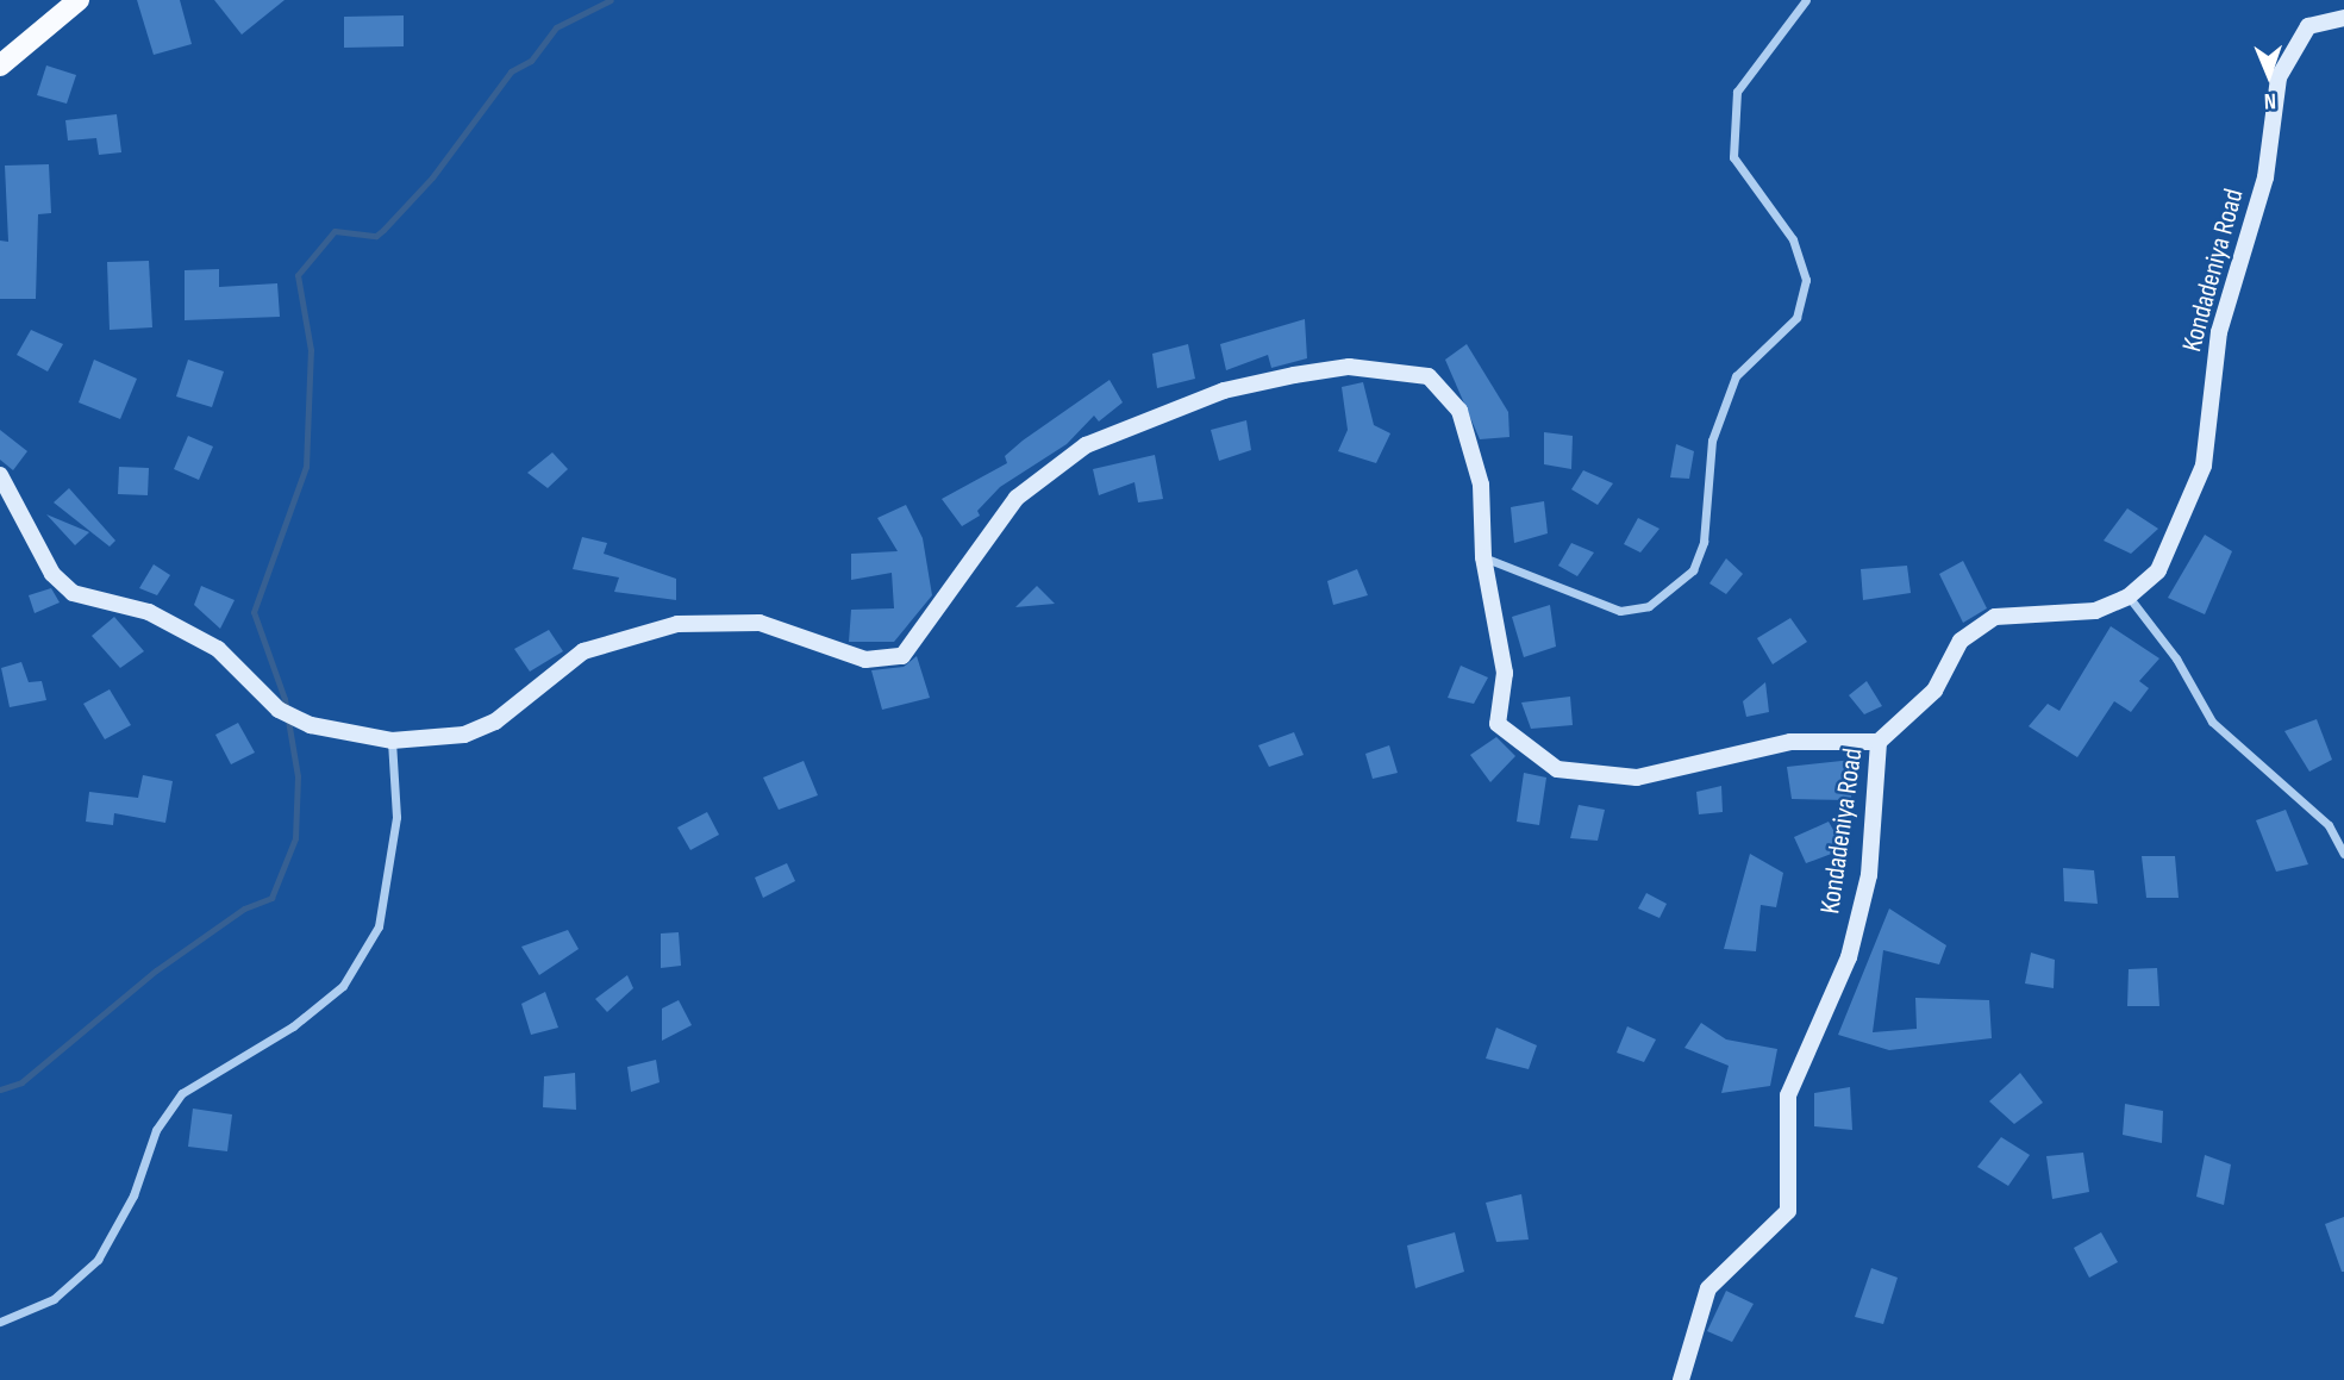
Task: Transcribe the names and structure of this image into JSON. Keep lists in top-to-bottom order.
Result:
{
  "streets": {
    "street": ["Kondadeniya Road"]
  },
  "north": "bottom"
}
